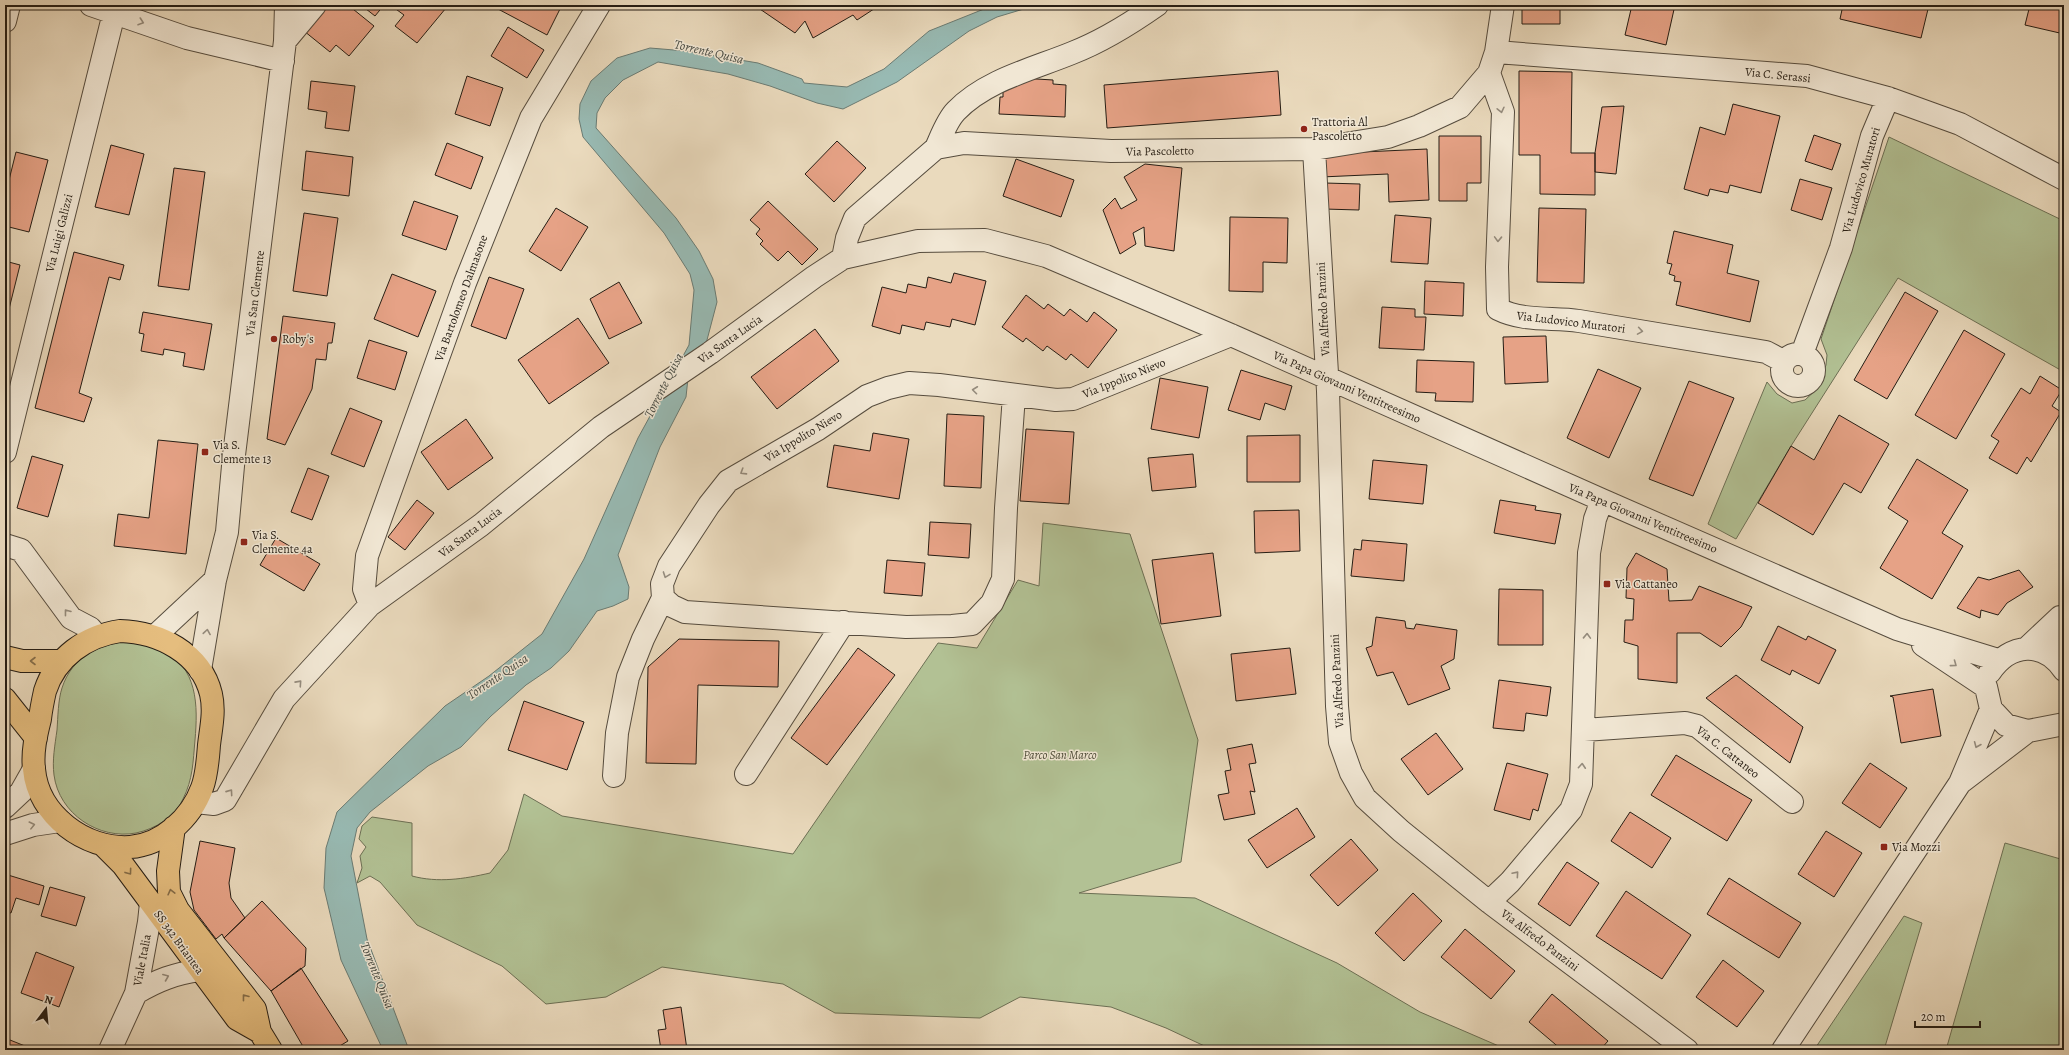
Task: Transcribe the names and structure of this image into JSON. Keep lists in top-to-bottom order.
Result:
{
  "streets": {
    "main road": ["SS 342 Briantea"],
    "street": [
      "Via C. Serassi",
      "Via Pascoletto",
      "Via Ludovico Muratori",
      "Via Luigi Galizzi",
      "Via San Clemente",
      "Via Bartolomeo Dalmasone",
      "Via Alfredo Panzini",
      "Via Santa Lucia",
      "Via Ippolito Nievo",
      "Via Papa Giovanni Ventitreesimo",
      "Via C. Cattaneo",
      "Viale Italia"
    ]
  },
  "crossings": [
    ["Via C. Serassi", "Via Pascoletto"],
    ["Via C. Serassi", "Via Ludovico Muratori"],
    ["Via Pascoletto", "Via Ludovico Muratori"],
    ["Via Pascoletto", "Via Alfredo Panzini"],
    ["Via Bartolomeo Dalmasone", "Via Santa Lucia"],
    ["Via Alfredo Panzini", "Via Papa Giovanni Ventitreesimo"],
    ["Via Santa Lucia", "Via Papa Giovanni Ventitreesimo"],
    ["Via Ippolito Nievo", "Via Papa Giovanni Ventitreesimo"],
    ["SS 342 Briantea", "Viale Italia"]
  ],
  "one_way": ["Via Ippolito Nievo"],
  "water": ["Torrente Quisa"],
  "parks": ["Parco San Marco"],
  "places": {
    "other": ["Trattoria Al Pascoletto", "Roby's"],
    "transit": [
      "Via S. Clemente 13",
      "Via S. Clemente 4a",
      "Via Cattaneo",
      "Via Mozzi"
    ]
  },
  "scale_bar": "20 m",
  "north": "top"
}
